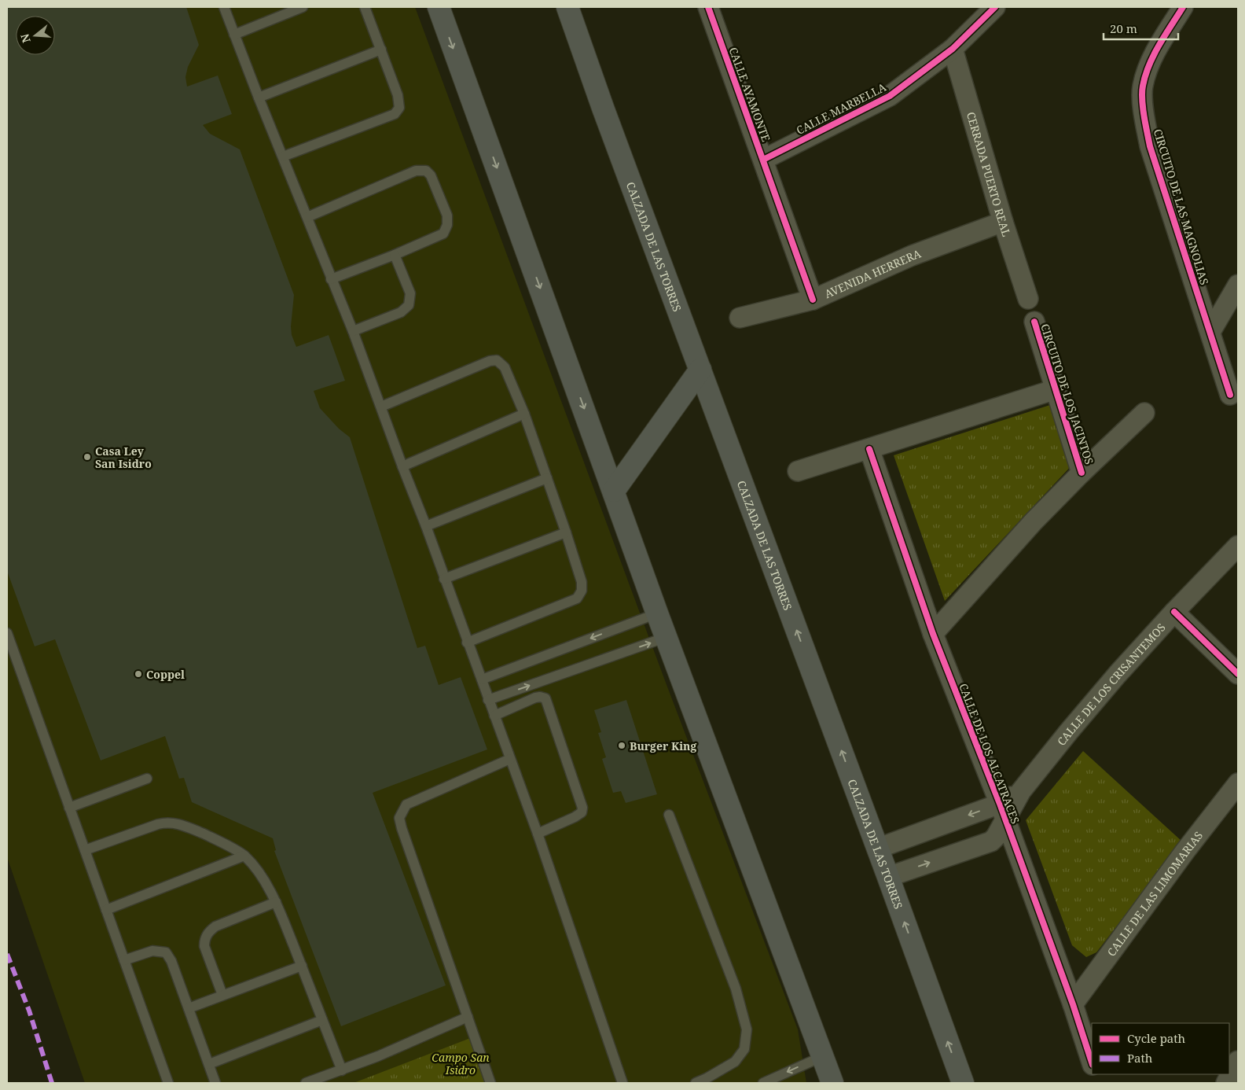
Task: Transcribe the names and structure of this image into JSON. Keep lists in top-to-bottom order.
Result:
{
  "streets": {
    "main road": ["CALZADA DE LAS TORRES"],
    "street": [
      "CALLE AYAMONTE",
      "CALLE MARBELLA",
      "CERRADA PUERTO REAL",
      "CIRCUITO DE LAS MAGNOLIAS",
      "AVENIDA HERRERA",
      "CIRCUITO DE LOS JACINTOS",
      "CALLE DE LOS CRISANTEMOS",
      "CALLE DE LOS ALCATRACES",
      "CALLE DE LAS LIMOMARIAS"
    ]
  },
  "crossings": [
    ["CALLE AYAMONTE", "CALLE MARBELLA"],
    ["CALLE AYAMONTE", "AVENIDA HERRERA"],
    ["CALLE MARBELLA", "CERRADA PUERTO REAL"],
    ["CERRADA PUERTO REAL", "AVENIDA HERRERA"],
    ["CALZADA DE LAS TORRES", "CALLE DE LOS CRISANTEMOS"],
    ["CIRCUITO DE LOS JACINTOS", "CALLE DE LOS ALCATRACES"],
    ["CALLE DE LOS CRISANTEMOS", "CALLE DE LOS ALCATRACES"],
    ["CALLE DE LOS ALCATRACES", "CALLE DE LAS LIMOMARIAS"]
  ],
  "parks": ["Campo San Isidro"],
  "places": ["Casa Ley San Isidro", "Coppel", "Burger King"],
  "legend": ["Cycle path", "Path"],
  "scale_bar": "20 m",
  "north": "left"
}
